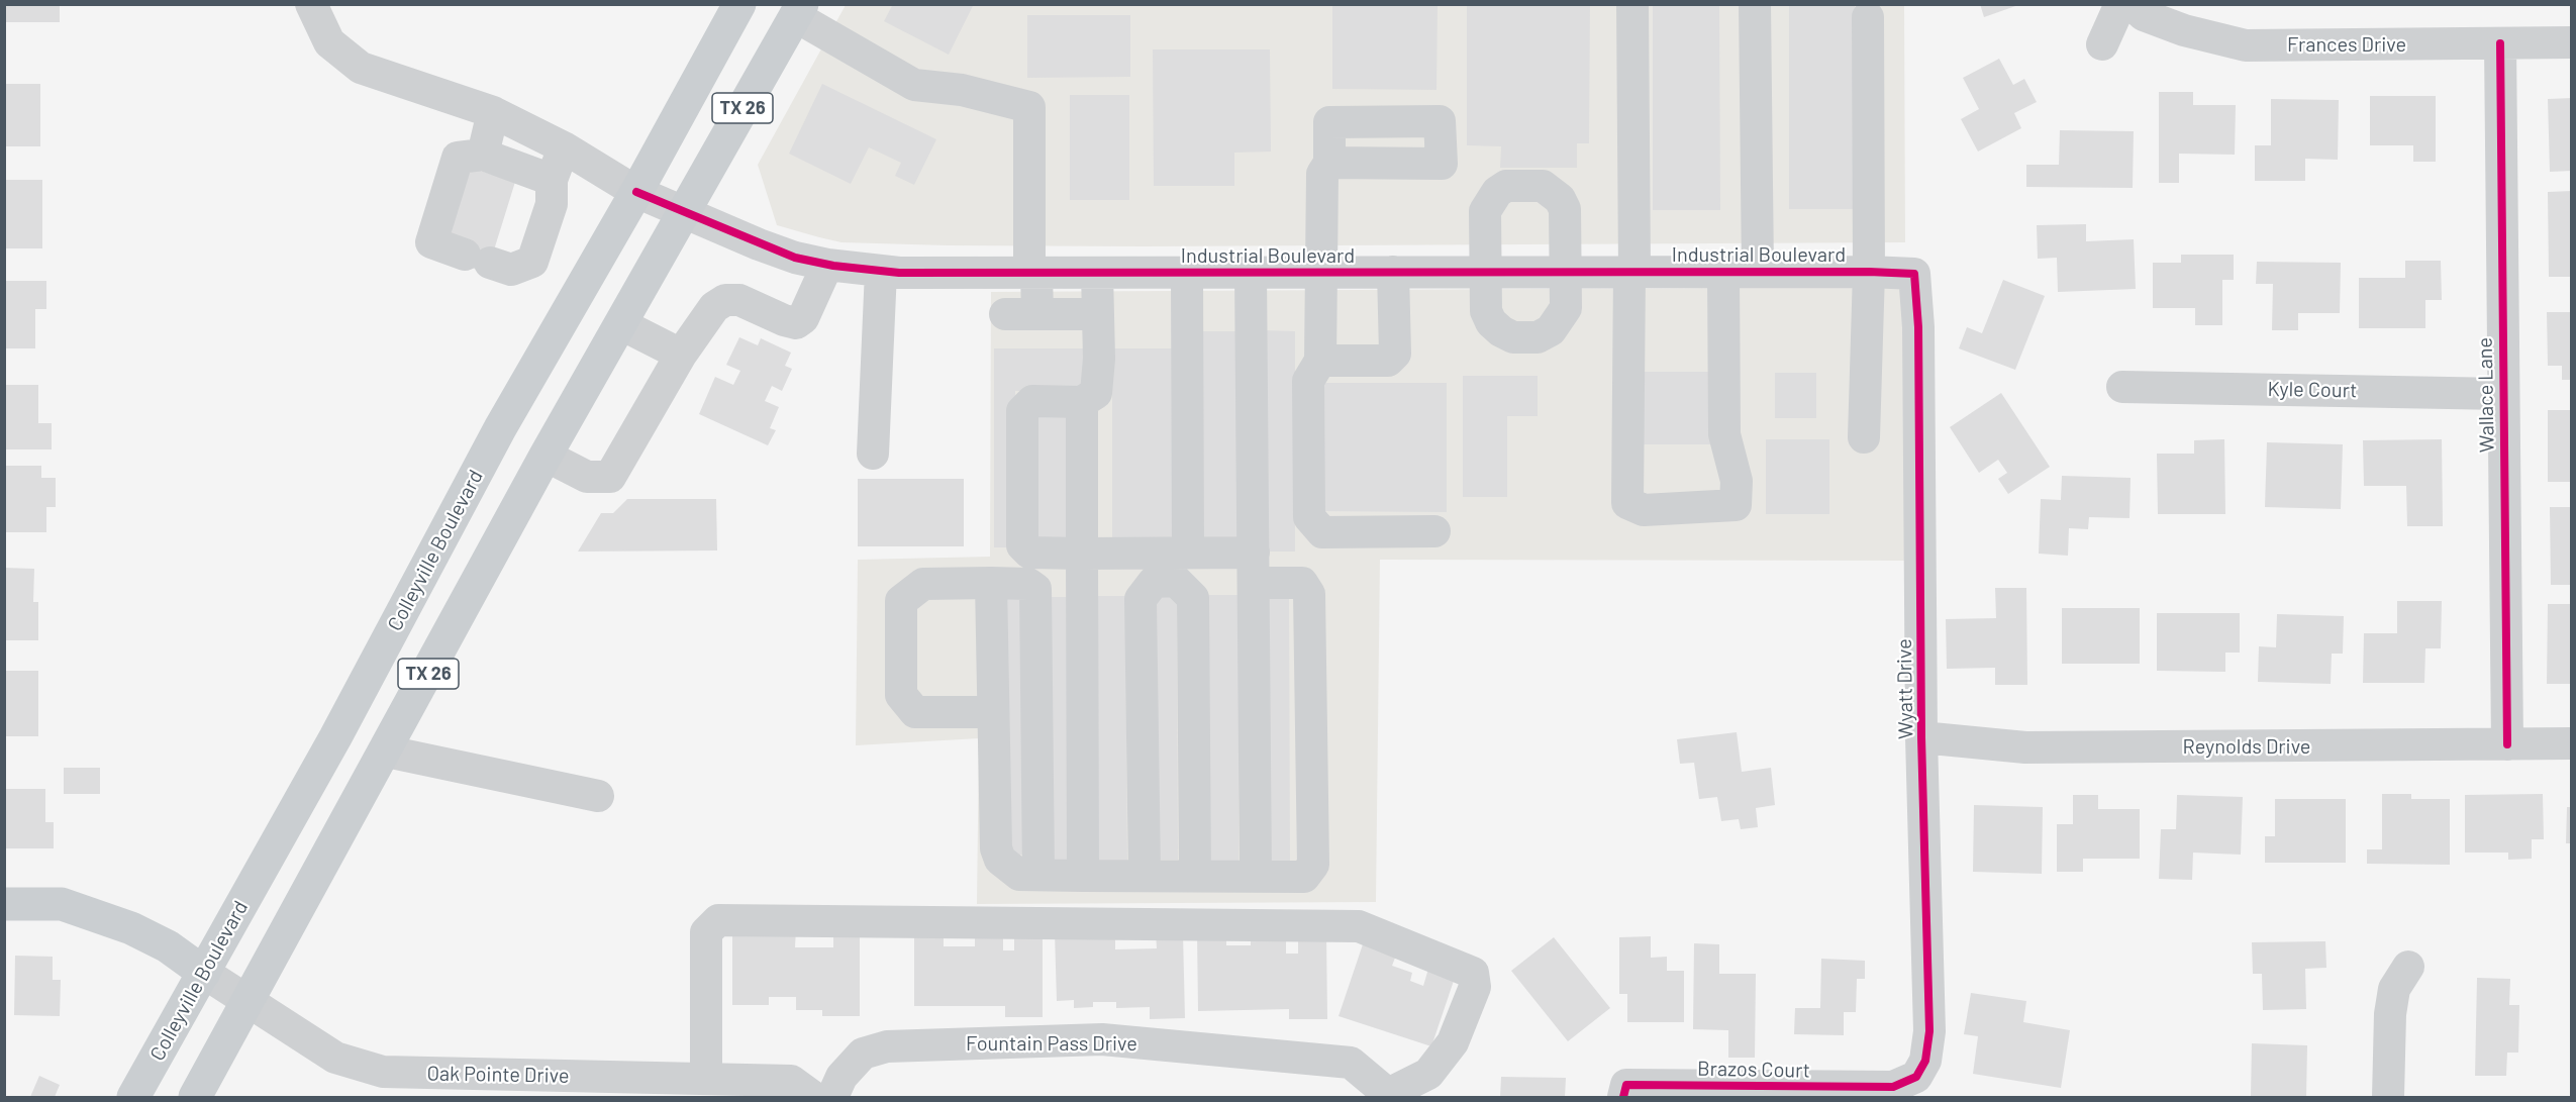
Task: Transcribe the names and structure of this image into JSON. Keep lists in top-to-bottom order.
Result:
{
  "streets": {
    "main road": ["TX 26", "Colleyville Boulevard"],
    "street": [
      "Frances Drive",
      "Industrial Boulevard",
      "Kyle Court",
      "Wallace Lane",
      "Wyatt Drive",
      "Reynolds Drive",
      "Fountain Pass Drive",
      "Brazos Court",
      "Oak Pointe Drive"
    ]
  },
  "crossings": [
    ["Frances Drive", "Wallace Lane"],
    ["TX 26", "Industrial Boulevard"],
    ["TX 26", "Oak Pointe Drive"],
    ["Industrial Boulevard", "Colleyville Boulevard"],
    ["Industrial Boulevard", "Wyatt Drive"],
    ["Kyle Court", "Wallace Lane"],
    ["Wallace Lane", "Reynolds Drive"],
    ["Colleyville Boulevard", "Oak Pointe Drive"],
    ["Wyatt Drive", "Reynolds Drive"],
    ["Wyatt Drive", "Brazos Court"]
  ]
}
